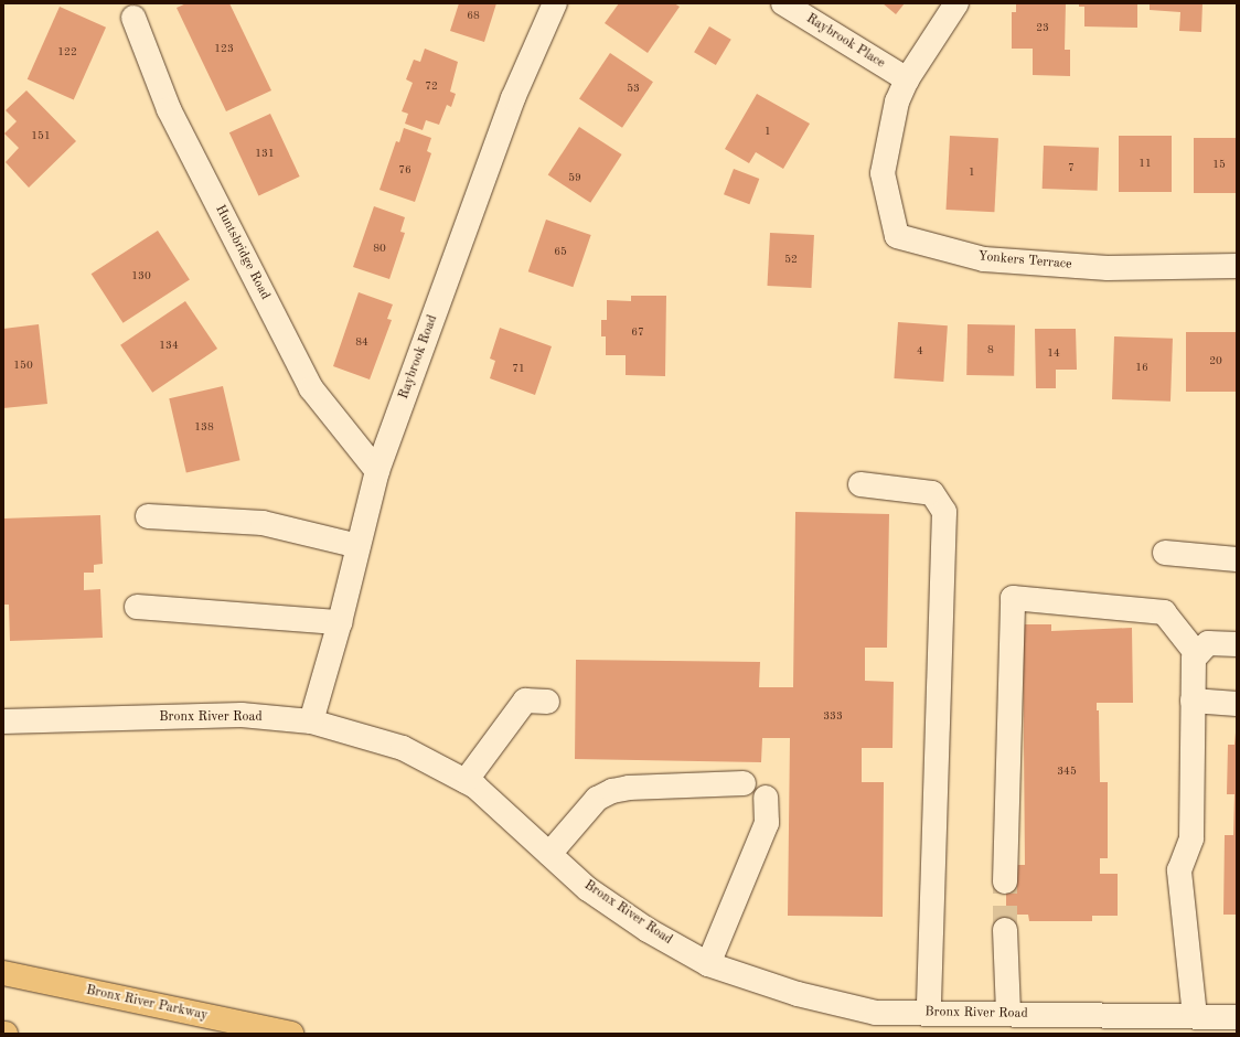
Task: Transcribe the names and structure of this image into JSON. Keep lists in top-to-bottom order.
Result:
{
  "streets": {
    "highway": ["Bronx River Parkway"],
    "street": [
      "Raybrook Place",
      "Huntsbridge Road",
      "Yonkers Terrace",
      "Raybrook Road",
      "Bronx River Road"
    ]
  },
  "crossings": [
    ["Raybrook Place", "Yonkers Terrace"],
    ["Huntsbridge Road", "Raybrook Road"],
    ["Raybrook Road", "Bronx River Road"]
  ],
  "house_numbers": [
    "68",
    "23",
    "123",
    "122",
    "72",
    "53",
    "1",
    "151",
    "131",
    "11",
    "15",
    "7",
    "76",
    "1",
    "59",
    "80",
    "65",
    "52",
    "130",
    "67",
    "84",
    "134",
    "8",
    "4",
    "14",
    "20",
    "150",
    "16",
    "71",
    "138",
    "333",
    "345"
  ]
}
